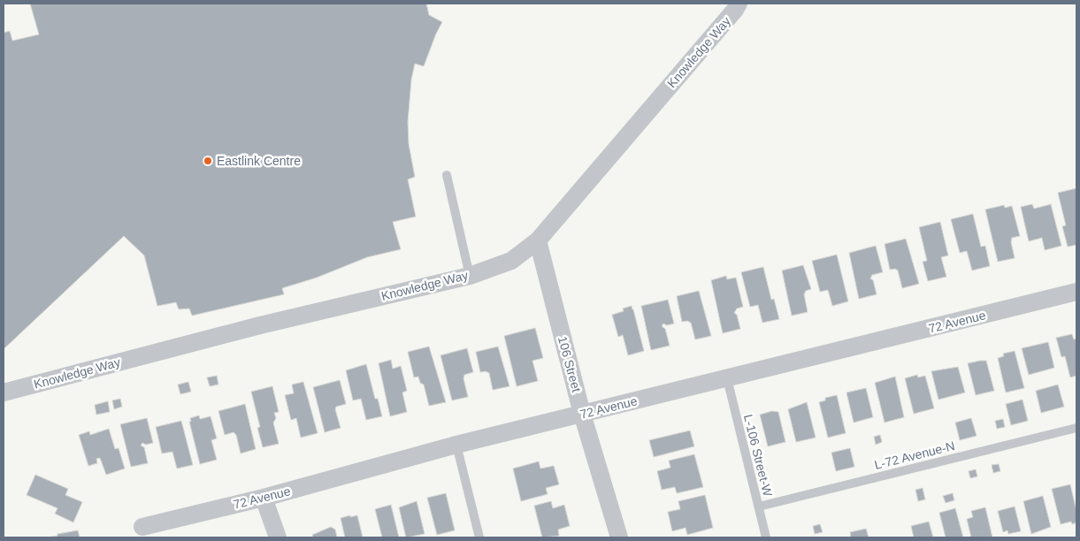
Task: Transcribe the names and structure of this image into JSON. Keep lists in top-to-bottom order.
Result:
{
  "streets": {
    "street": ["Knowledge Way", "72 Avenue", "106 Street"],
    "lane": ["L-106 Street-W", "L-72 Avenue-N"]
  },
  "crossings": [
    ["Knowledge Way", "106 Street"],
    ["72 Avenue", "106 Street"],
    ["72 Avenue", "L-106 Street-W"],
    ["L-106 Street-W", "L-72 Avenue-N"]
  ],
  "places": ["Eastlink Centre"]
}
